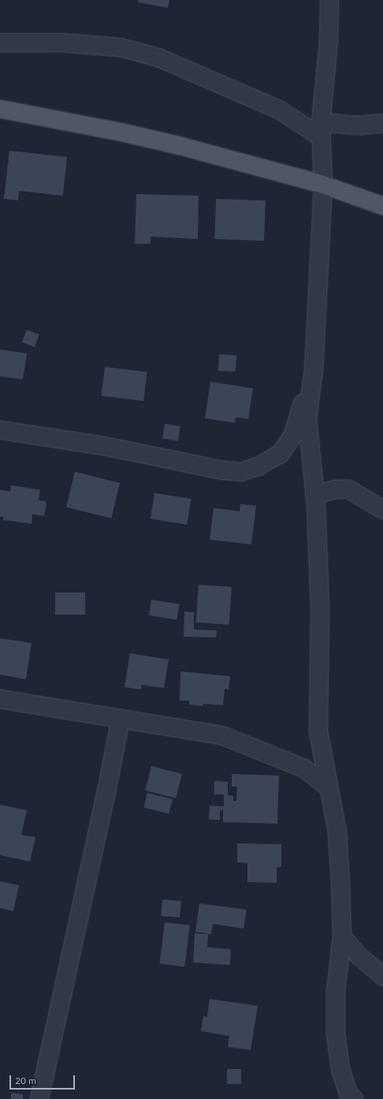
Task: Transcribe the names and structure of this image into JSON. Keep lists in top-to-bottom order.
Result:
{
  "scale_bar": "20 m"
}
